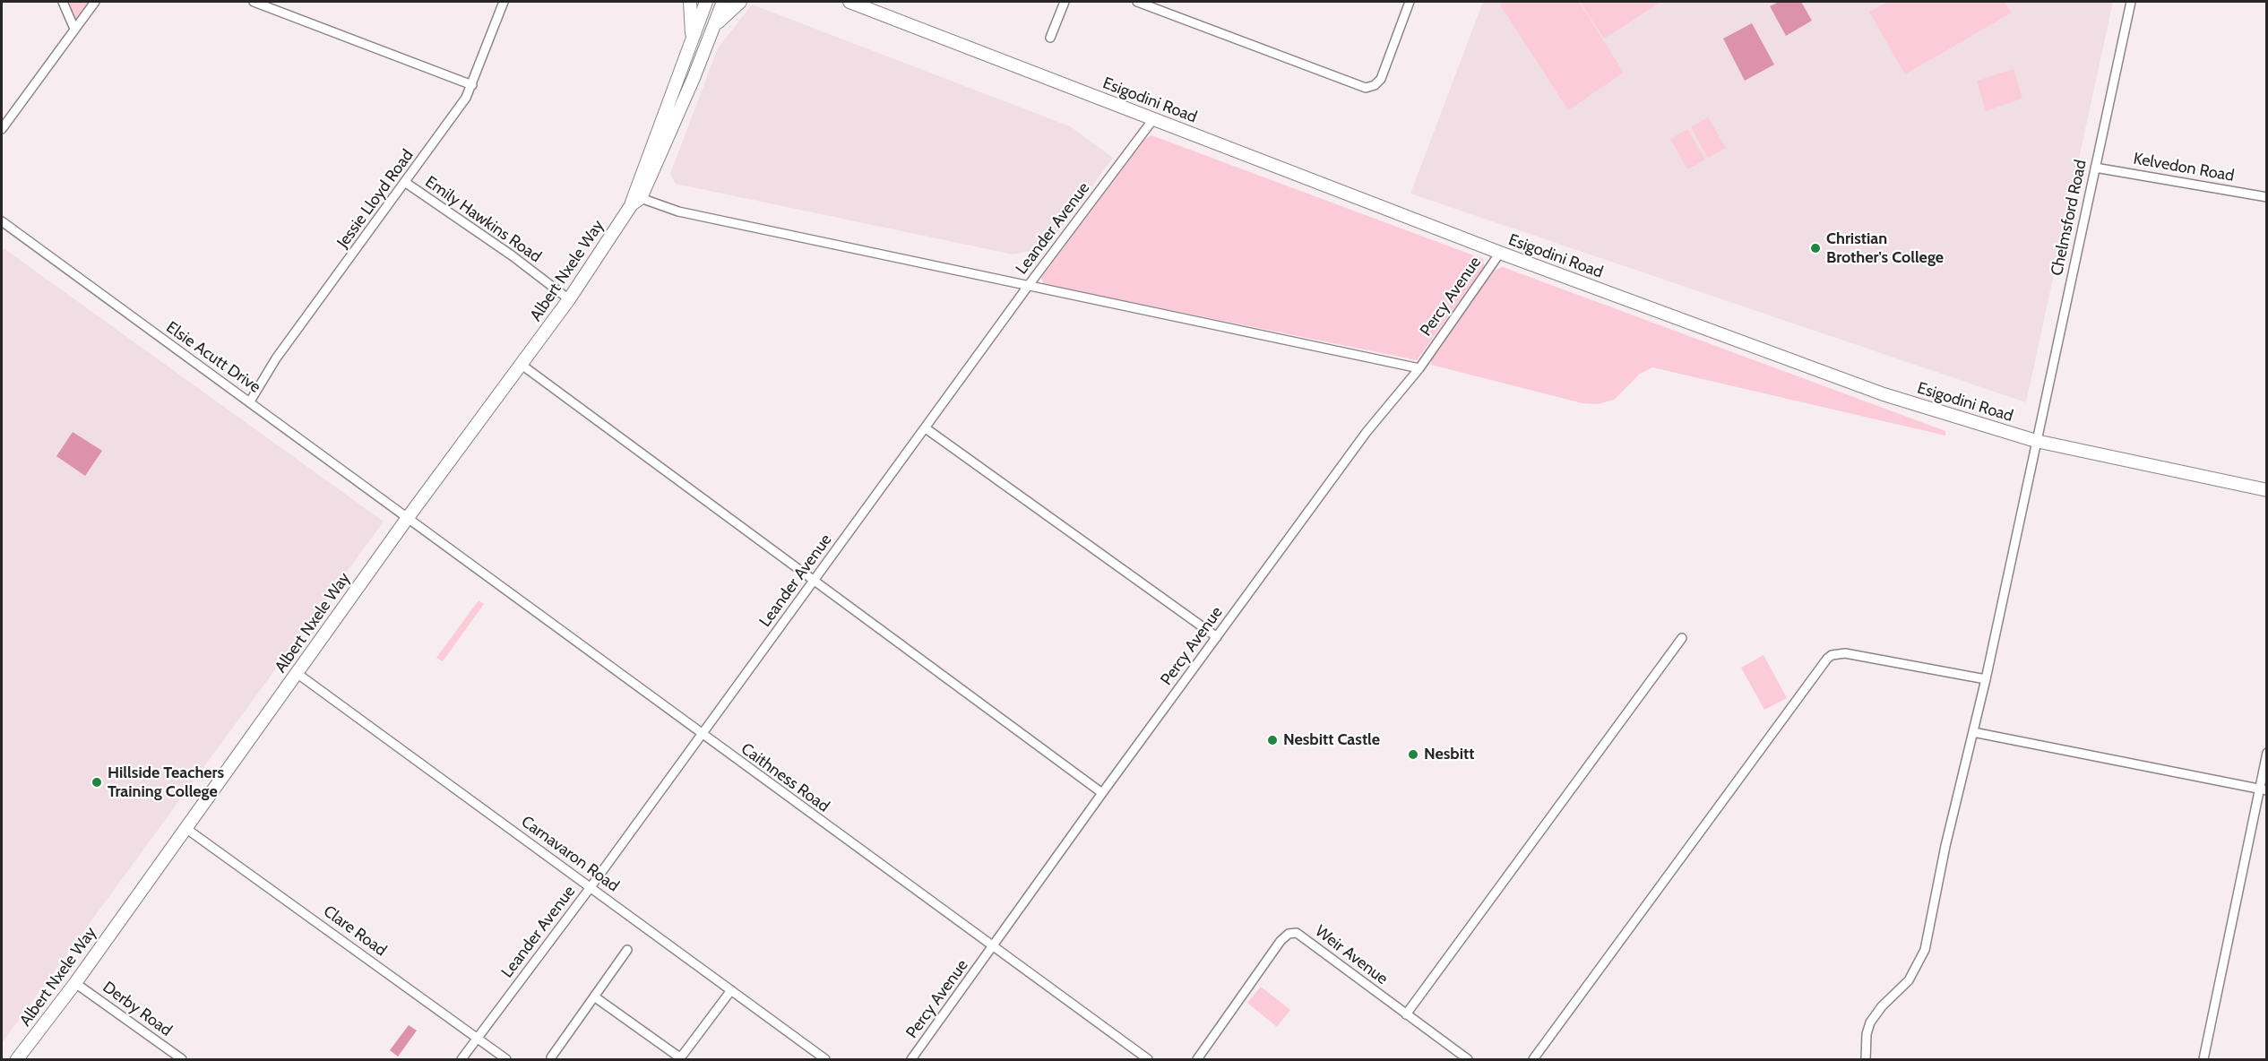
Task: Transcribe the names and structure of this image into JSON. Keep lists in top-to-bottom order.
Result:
{
  "streets": {
    "main road": ["Esigodini Road", "Albert Nxele Way"],
    "street": [
      "Kelvedon Road",
      "Jessie Lloyd Road",
      "Chelmsford Road",
      "Emily Hawkins Road",
      "Leander Avenue",
      "Percy Avenue",
      "Elsie Acutt Drive",
      "Caithness Road",
      "Carnavaron Road",
      "Clare Road",
      "Weir Avenue",
      "Derby Road"
    ]
  },
  "crossings": [
    ["Esigodini Road", "Chelmsford Road"],
    ["Esigodini Road", "Leander Avenue"],
    ["Esigodini Road", "Percy Avenue"],
    ["Kelvedon Road", "Chelmsford Road"],
    ["Jessie Lloyd Road", "Emily Hawkins Road"],
    ["Jessie Lloyd Road", "Elsie Acutt Drive"],
    ["Emily Hawkins Road", "Albert Nxele Way"],
    ["Leander Avenue", "Caithness Road"],
    ["Leander Avenue", "Carnavaron Road"],
    ["Leander Avenue", "Clare Road"],
    ["Albert Nxele Way", "Elsie Acutt Drive"],
    ["Albert Nxele Way", "Caithness Road"],
    ["Albert Nxele Way", "Carnavaron Road"],
    ["Albert Nxele Way", "Clare Road"],
    ["Albert Nxele Way", "Derby Road"],
    ["Percy Avenue", "Caithness Road"],
    ["Elsie Acutt Drive", "Caithness Road"]
  ],
  "places": [
    "Christian Brother's College",
    "Nesbitt Castle",
    "Nesbitt",
    "Hillside Teachers Training College"
  ]
}
